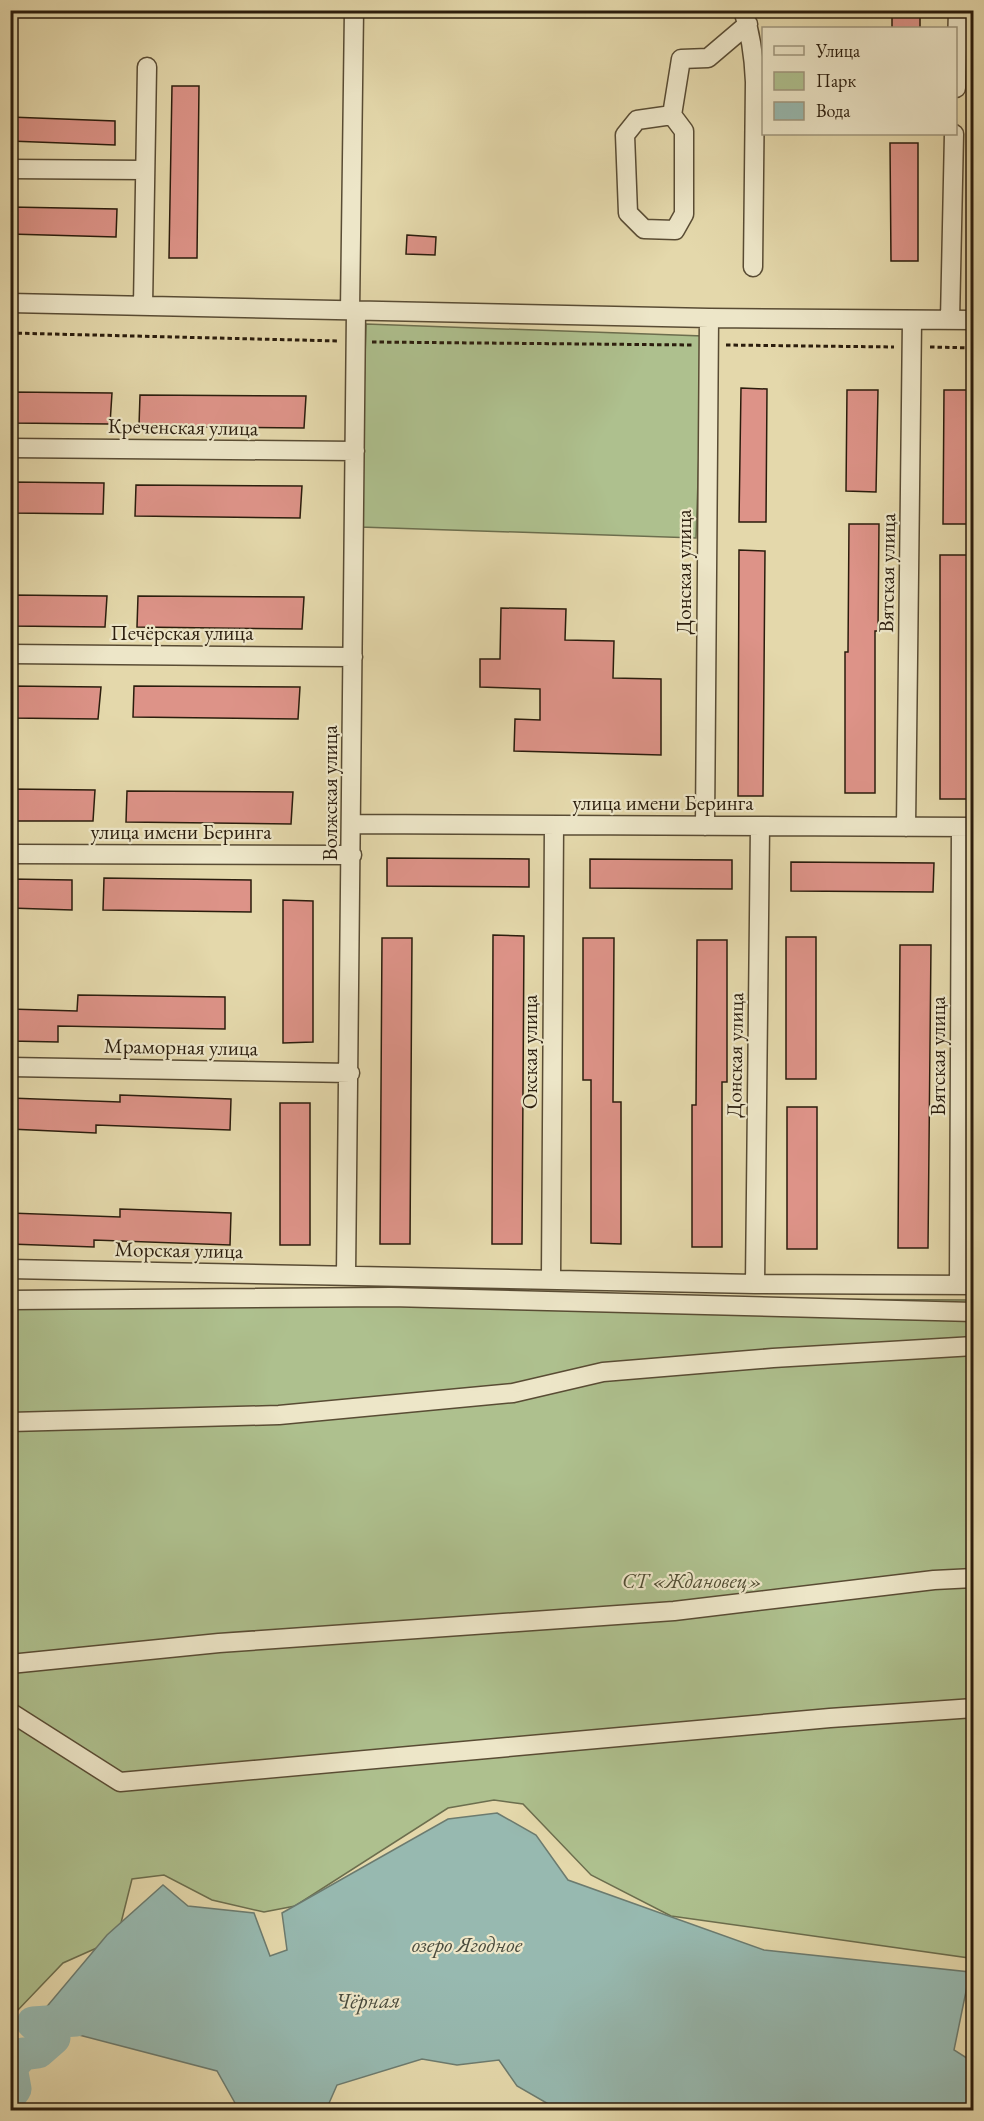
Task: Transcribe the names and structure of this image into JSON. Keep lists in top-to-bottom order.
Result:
{
  "streets": {
    "street": [
      "Креченская улица",
      "Донская улица",
      "Вятская улица",
      "Печёрская улица",
      "Волжская улица",
      "улица имени Беринга",
      "Мраморная улица",
      "Окская улица",
      "Морская улица"
    ]
  },
  "crossings": [
    ["Креченская улица", "Волжская улица"],
    ["Донская улица", "улица имени Беринга"],
    ["Донская улица", "Морская улица"],
    ["Вятская улица", "улица имени Беринга"],
    ["Вятская улица", "Морская улица"],
    ["Печёрская улица", "Волжская улица"],
    ["Волжская улица", "улица имени Беринга"],
    ["Волжская улица", "Мраморная улица"],
    ["Волжская улица", "Морская улица"],
    ["улица имени Беринга", "Окская улица"],
    ["Окская улица", "Морская улица"]
  ],
  "water": ["озеро Ягодное", "Чёрная"],
  "parks": ["СТ «Ждановец»"],
  "legend": ["Улица", "Парк", "Вода"]
}
